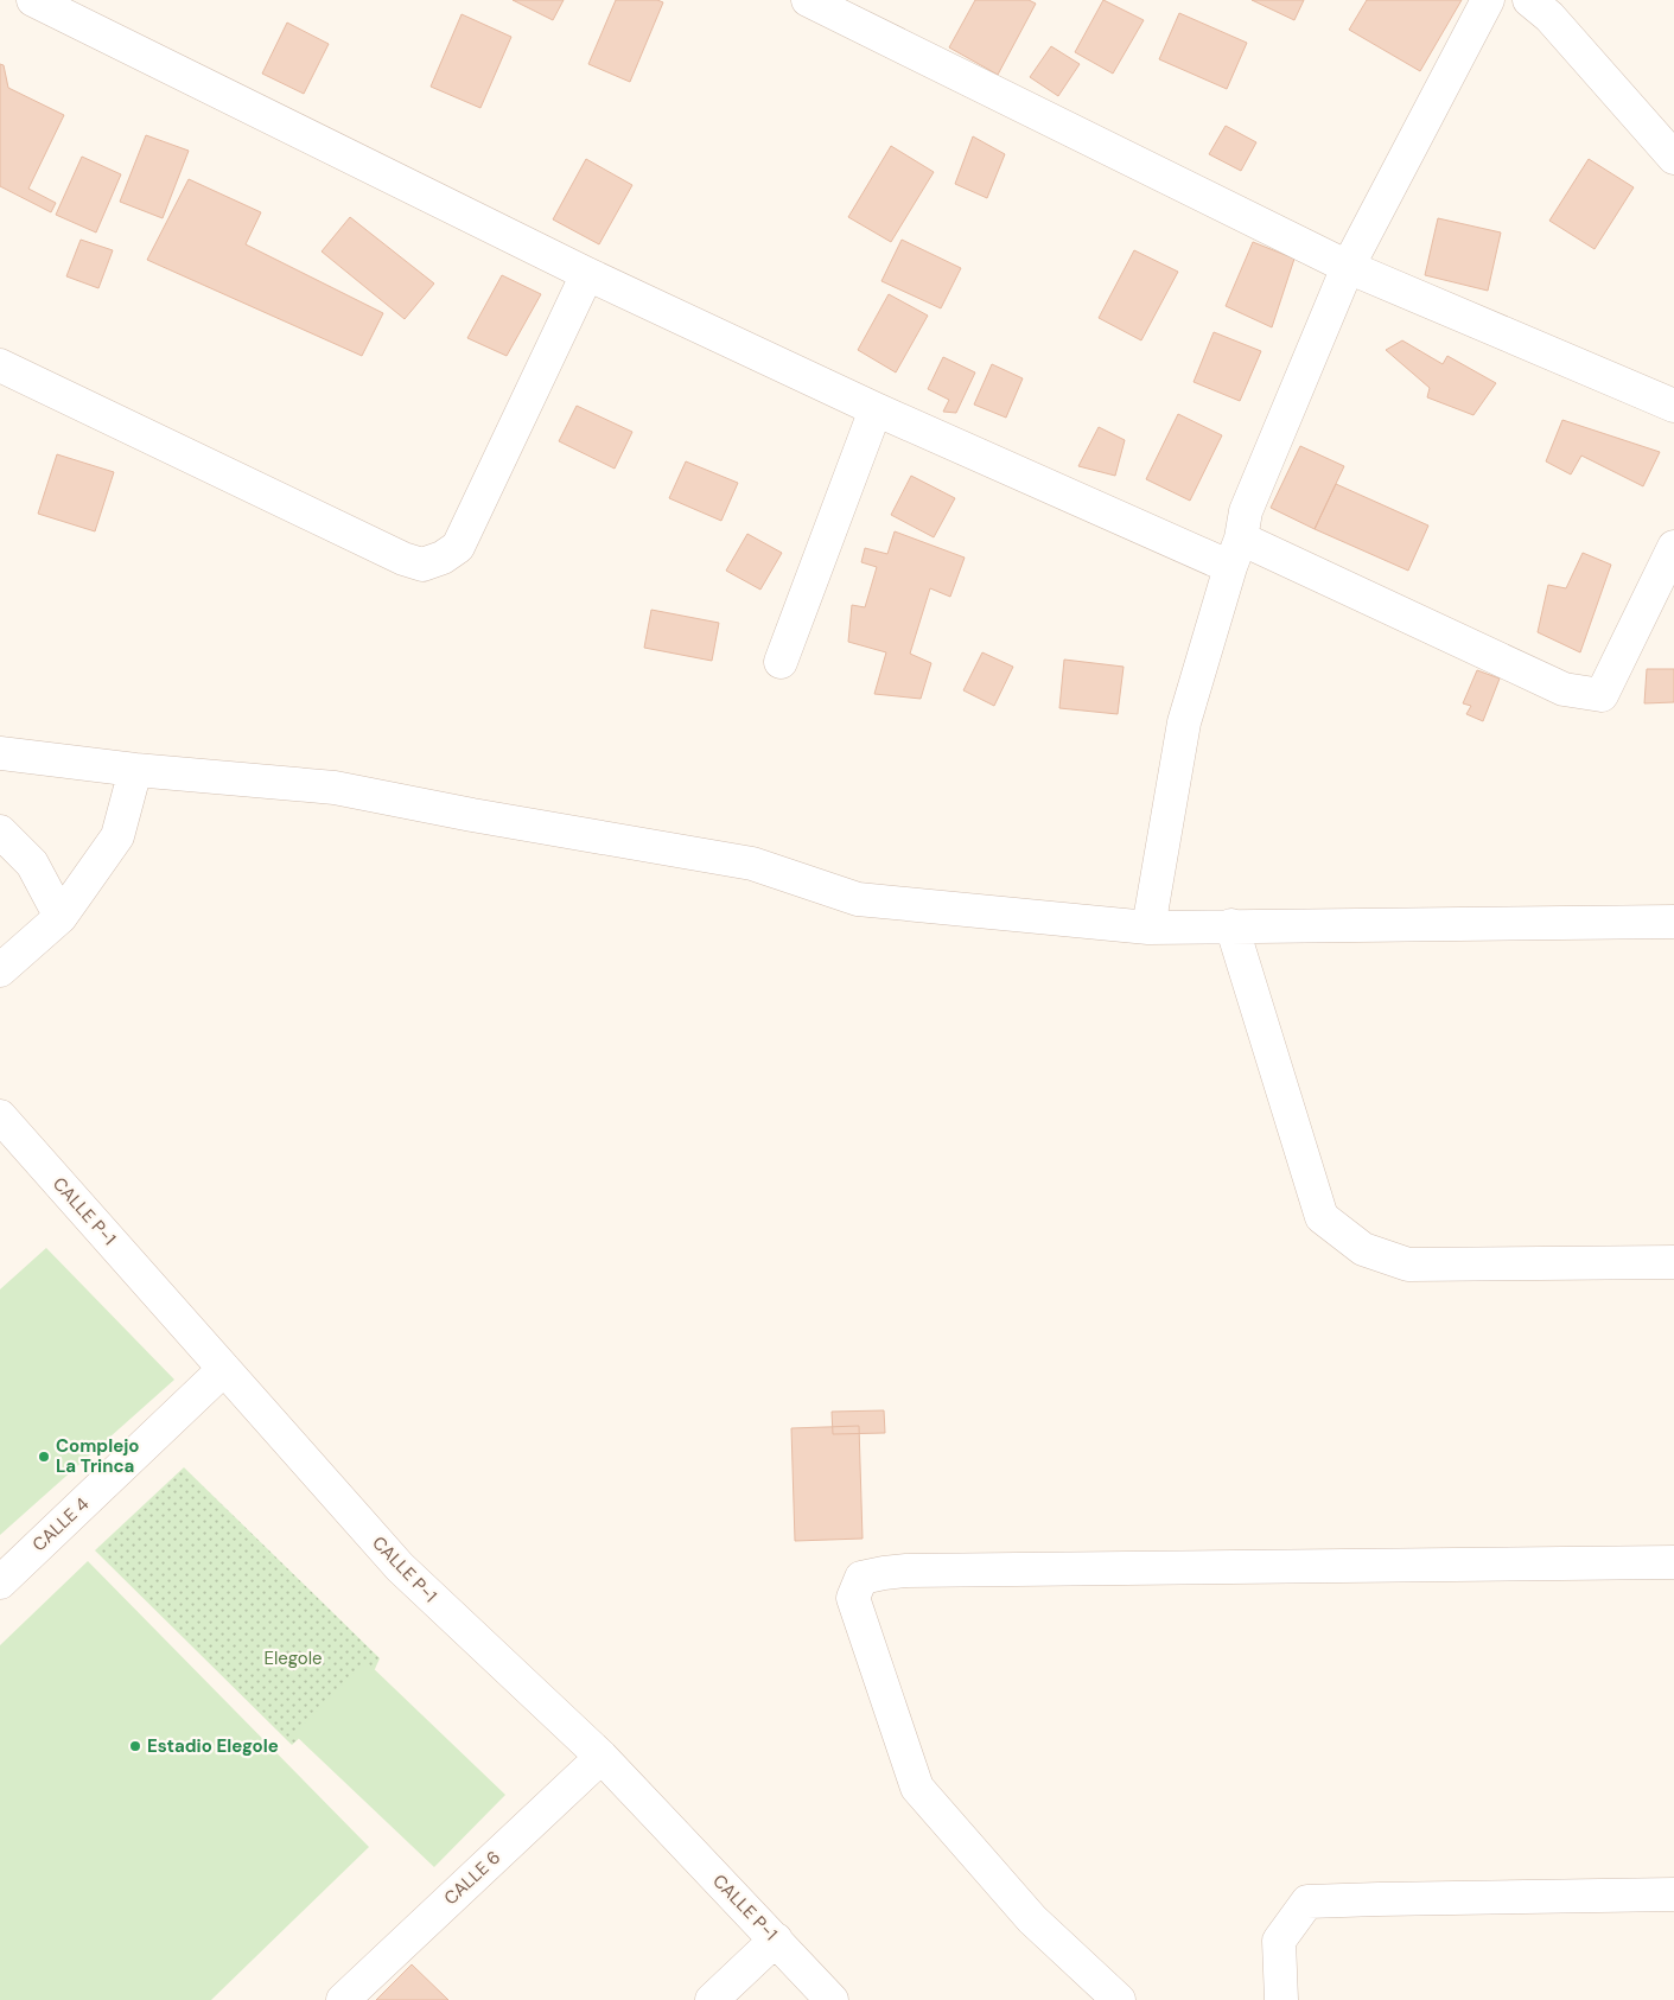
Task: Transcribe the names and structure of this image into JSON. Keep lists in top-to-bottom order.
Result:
{
  "streets": {
    "street": ["CALLE P-1", "CALLE 4", "CALLE 6"]
  },
  "crossings": [
    ["CALLE P-1", "CALLE 4"],
    ["CALLE P-1", "CALLE 6"]
  ],
  "parks": ["Elegole"],
  "places": ["Complejo La Trinca", "Estadio Elegole"]
}
